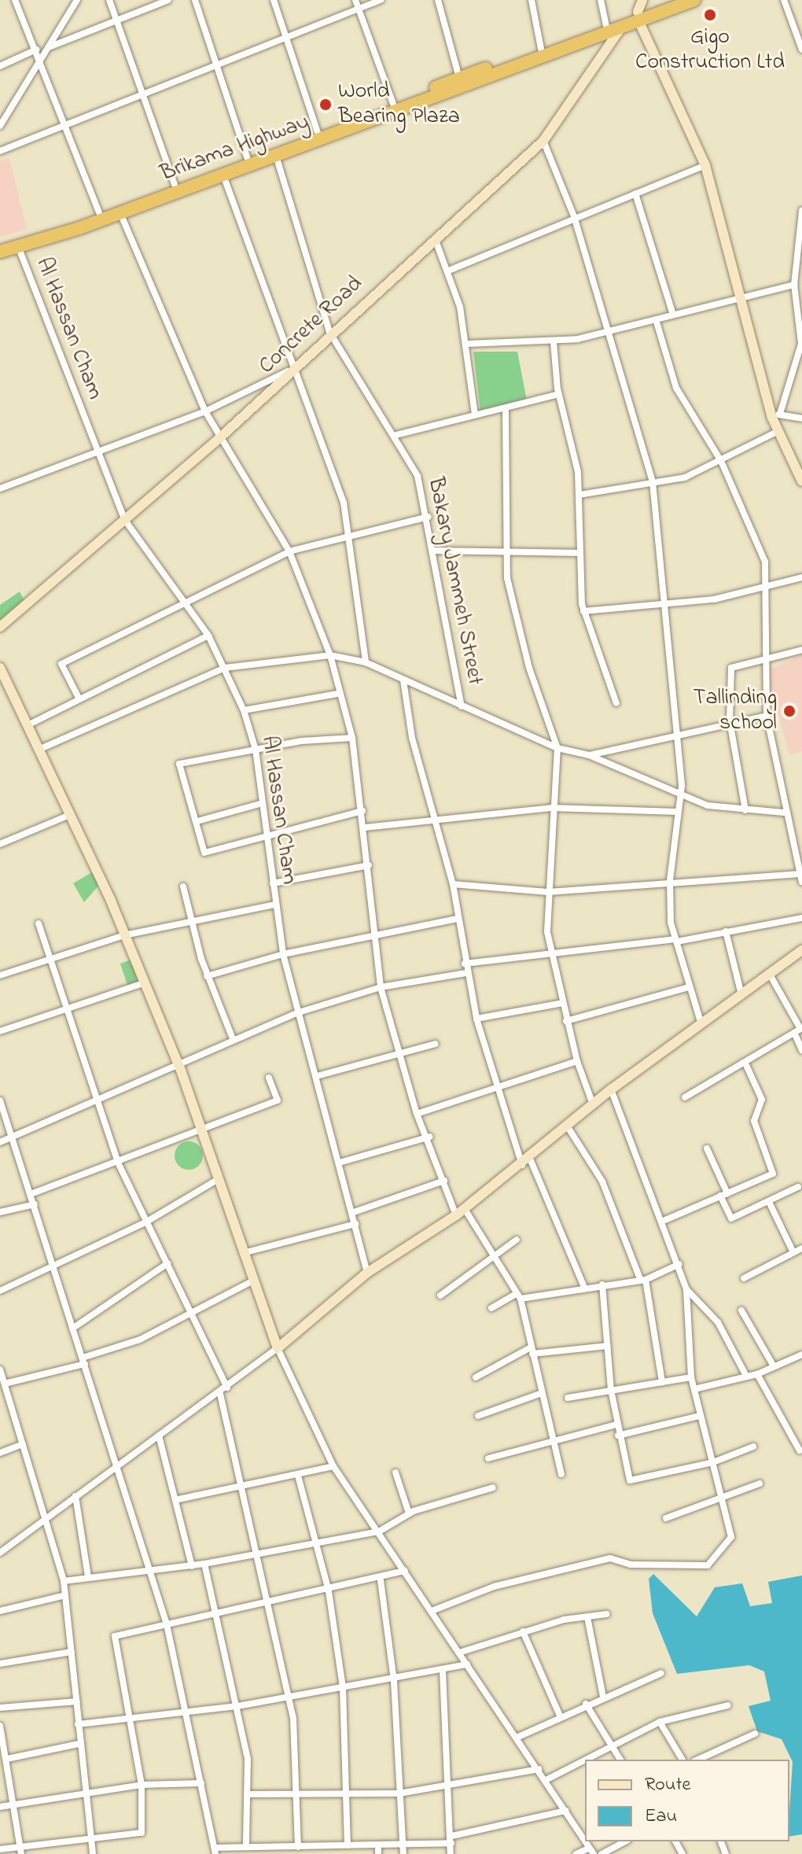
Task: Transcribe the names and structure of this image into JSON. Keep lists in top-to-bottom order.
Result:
{
  "streets": {
    "highway": ["Brikama Highway"],
    "street": ["Concrete Road", "Al Hassan Cham", "Bakary Jammeh Street"]
  },
  "crossings": [
    ["Brikama Highway", "Concrete Road"],
    ["Brikama Highway", "Al Hassan Cham"],
    ["Brikama Highway", "Bakary Jammeh Street"],
    ["Concrete Road", "Al Hassan Cham"],
    ["Concrete Road", "Bakary Jammeh Street"]
  ],
  "places": ["Gigo Construction Ltd", "World Bearing Plaza", "Tallinding school"],
  "legend": ["Route", "Eau"]
}
